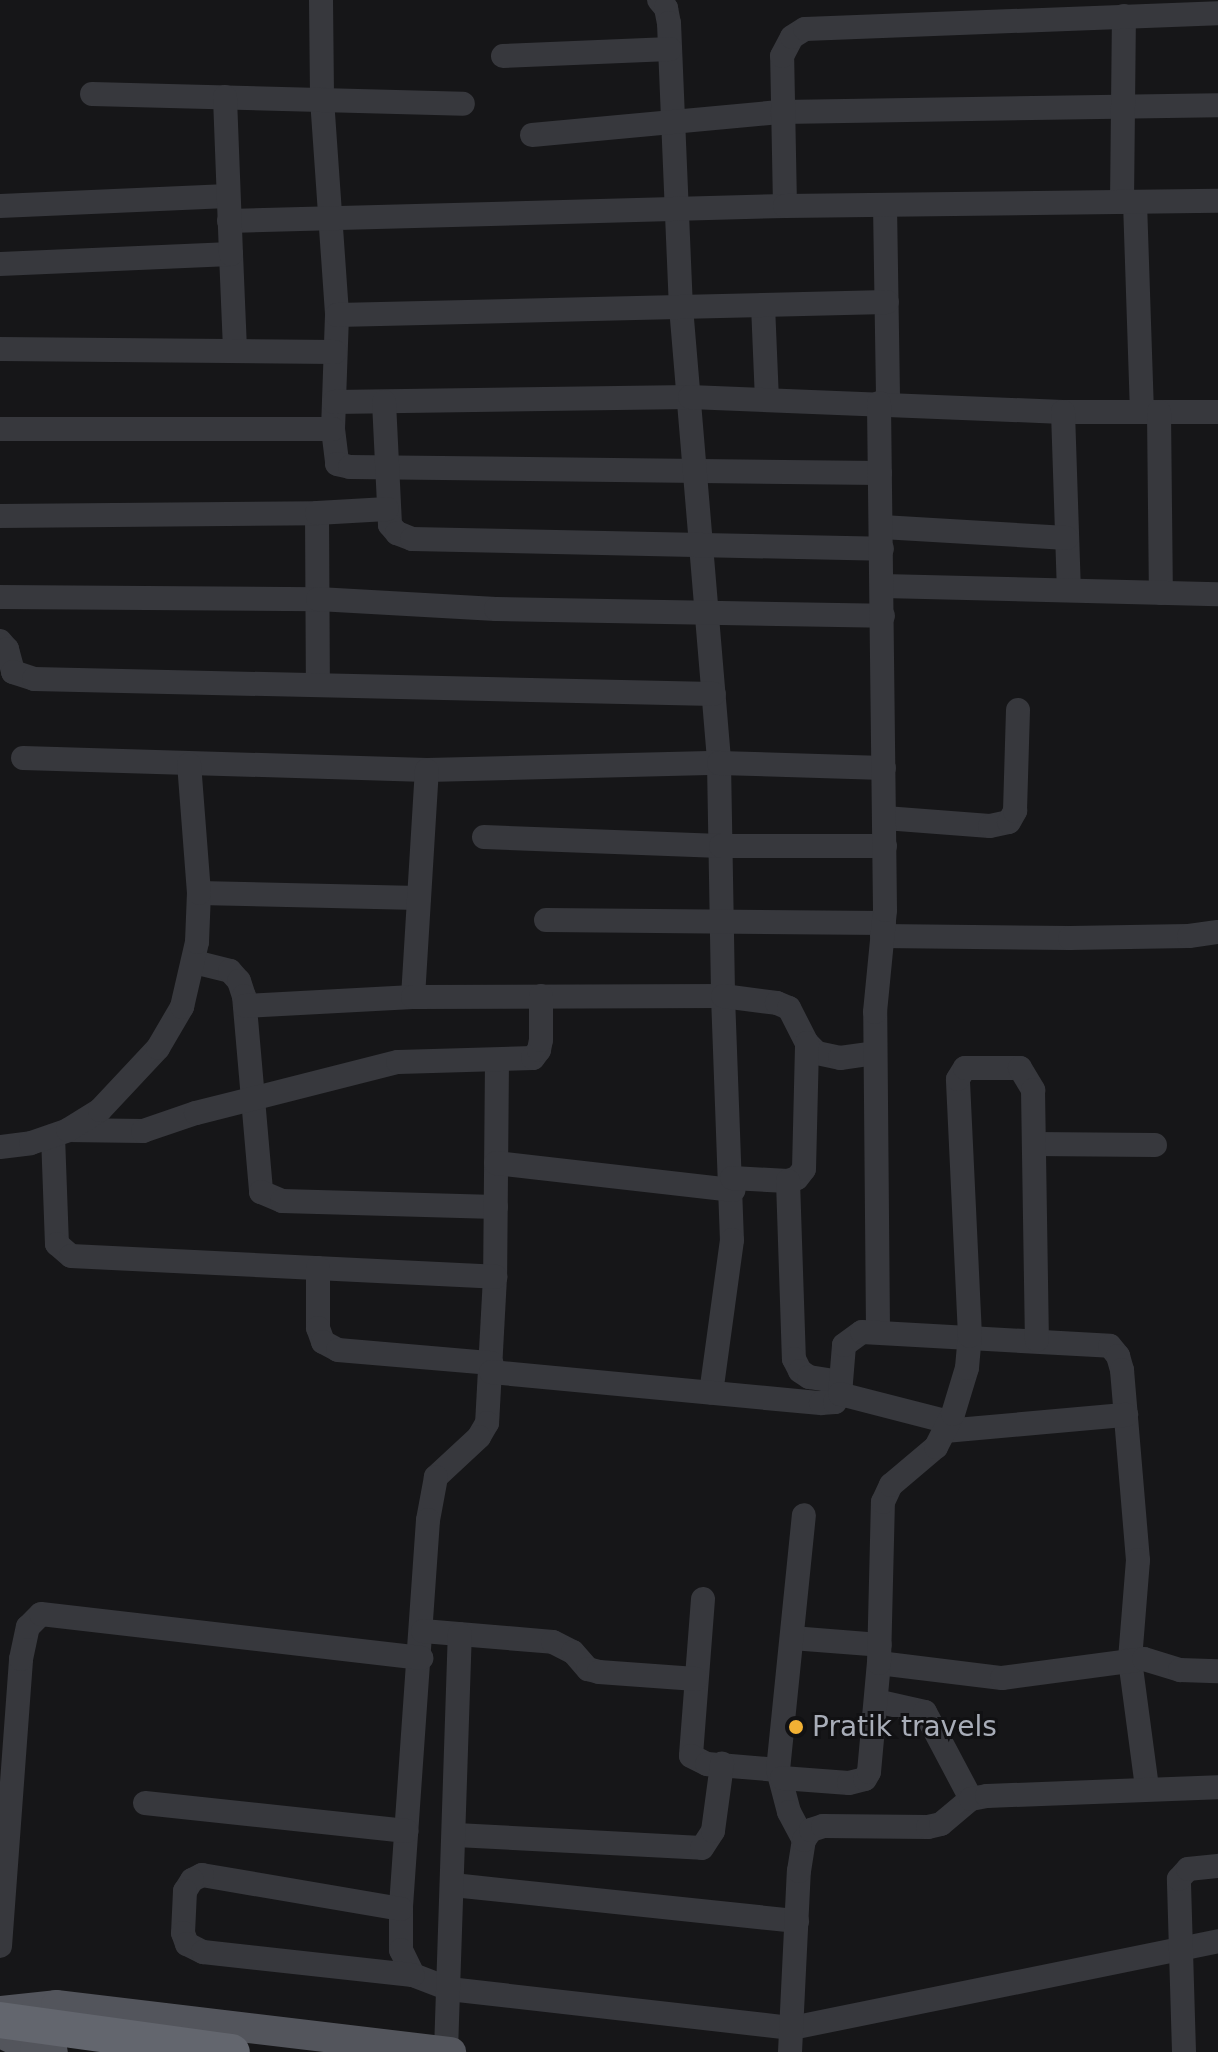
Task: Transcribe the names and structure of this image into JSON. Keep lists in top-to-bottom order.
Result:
{
  "places": ["Pratik travels"]
}
